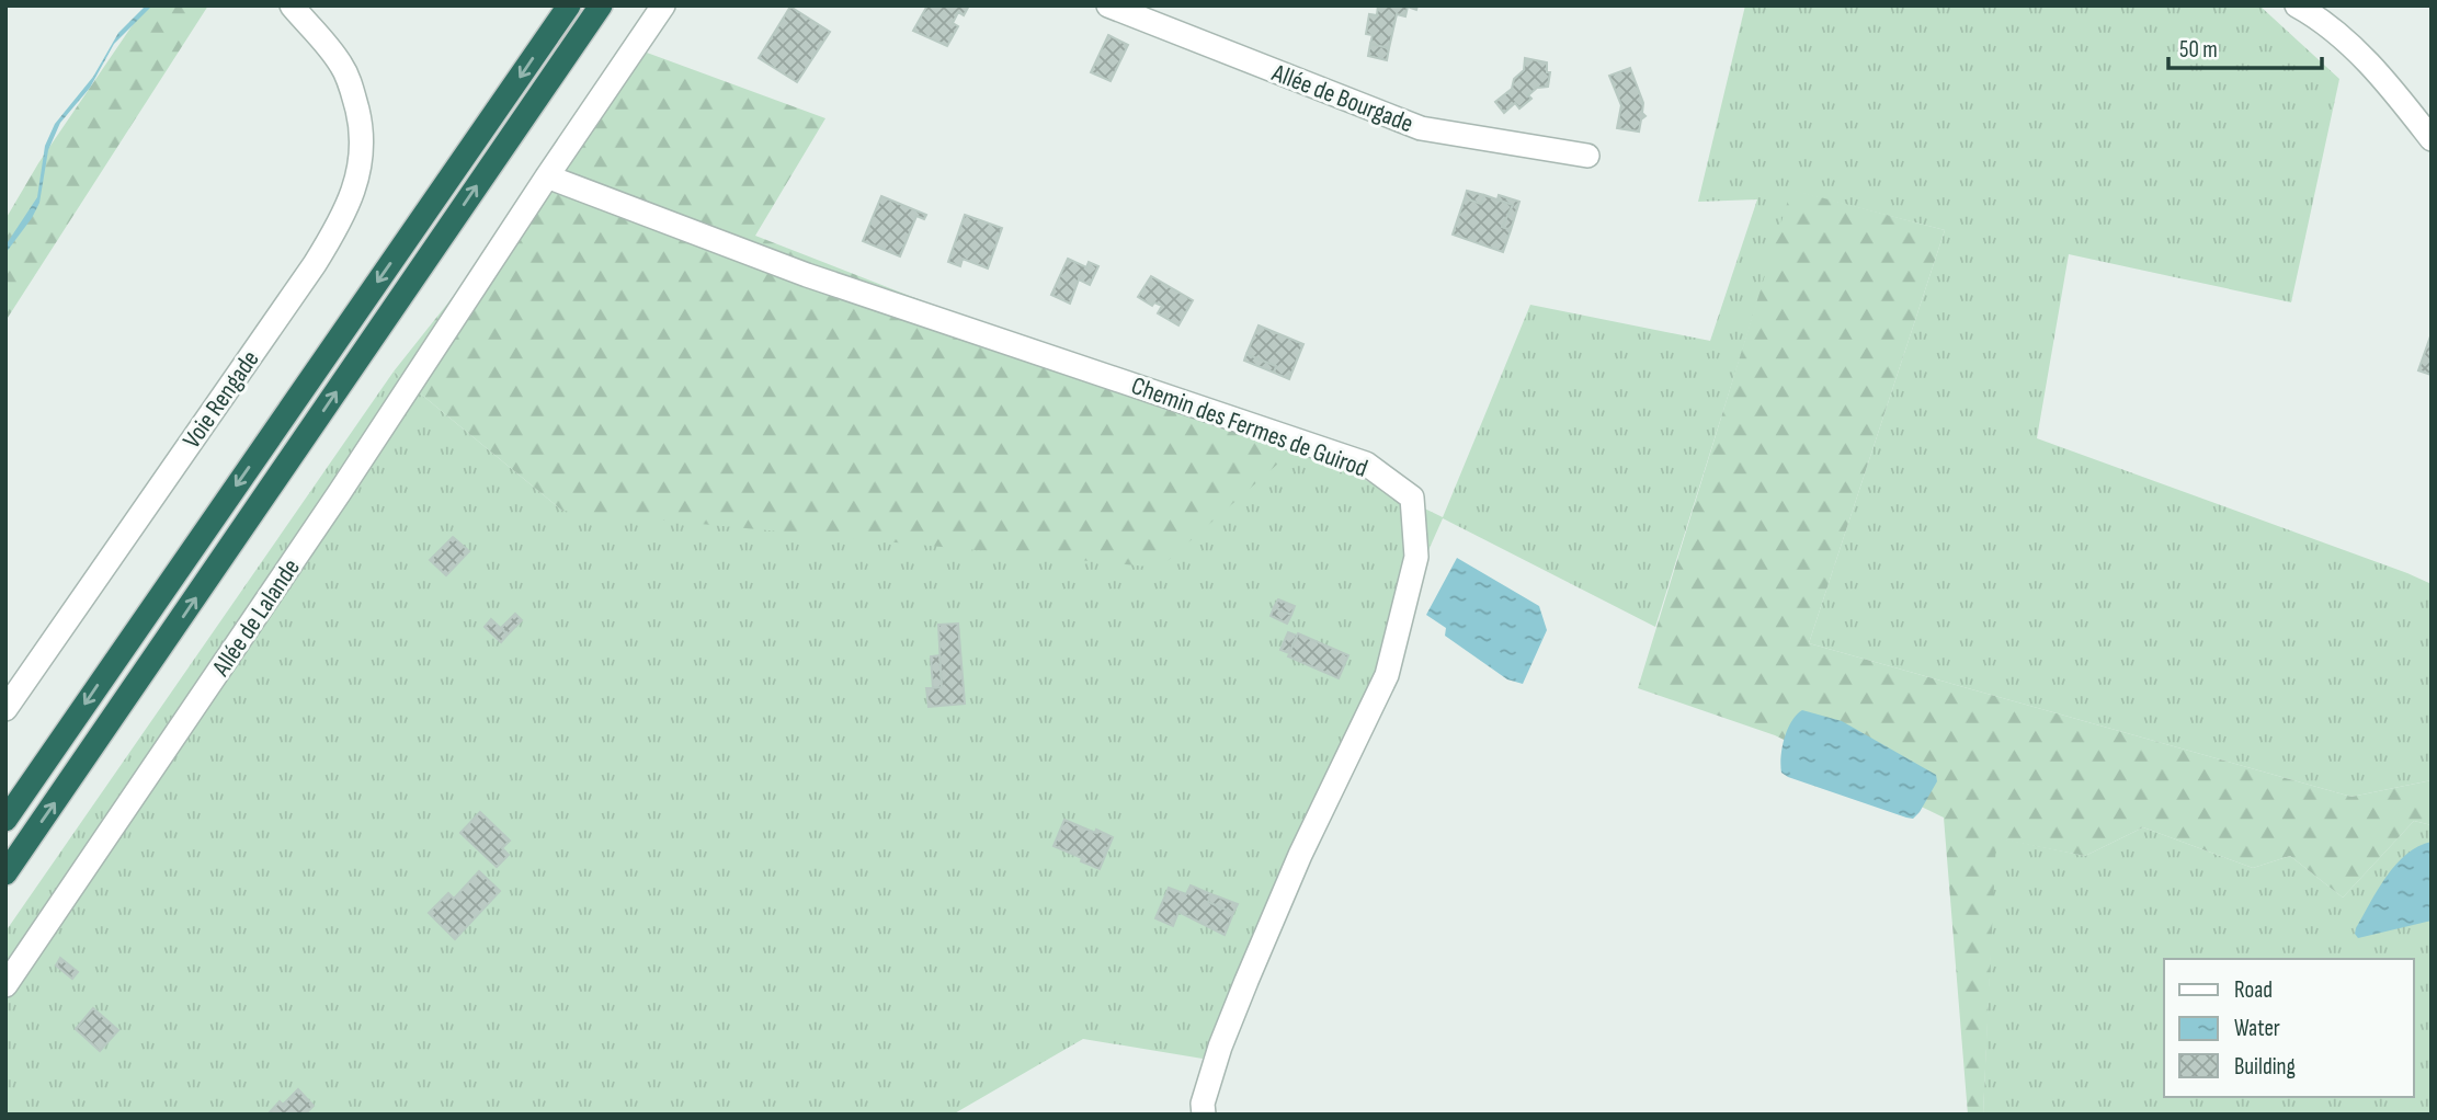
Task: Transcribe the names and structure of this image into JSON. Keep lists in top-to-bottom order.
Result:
{
  "streets": {
    "street": [
      "Allée de Bourgade",
      "Voie Rengade",
      "Chemin des Fermes de Guirod",
      "Allée de Lalande"
    ]
  },
  "crossings": [
    ["Chemin des Fermes de Guirod", "Allée de Lalande"]
  ],
  "legend": ["Road", "Water", "Building"],
  "scale_bar": "50 m"
}
